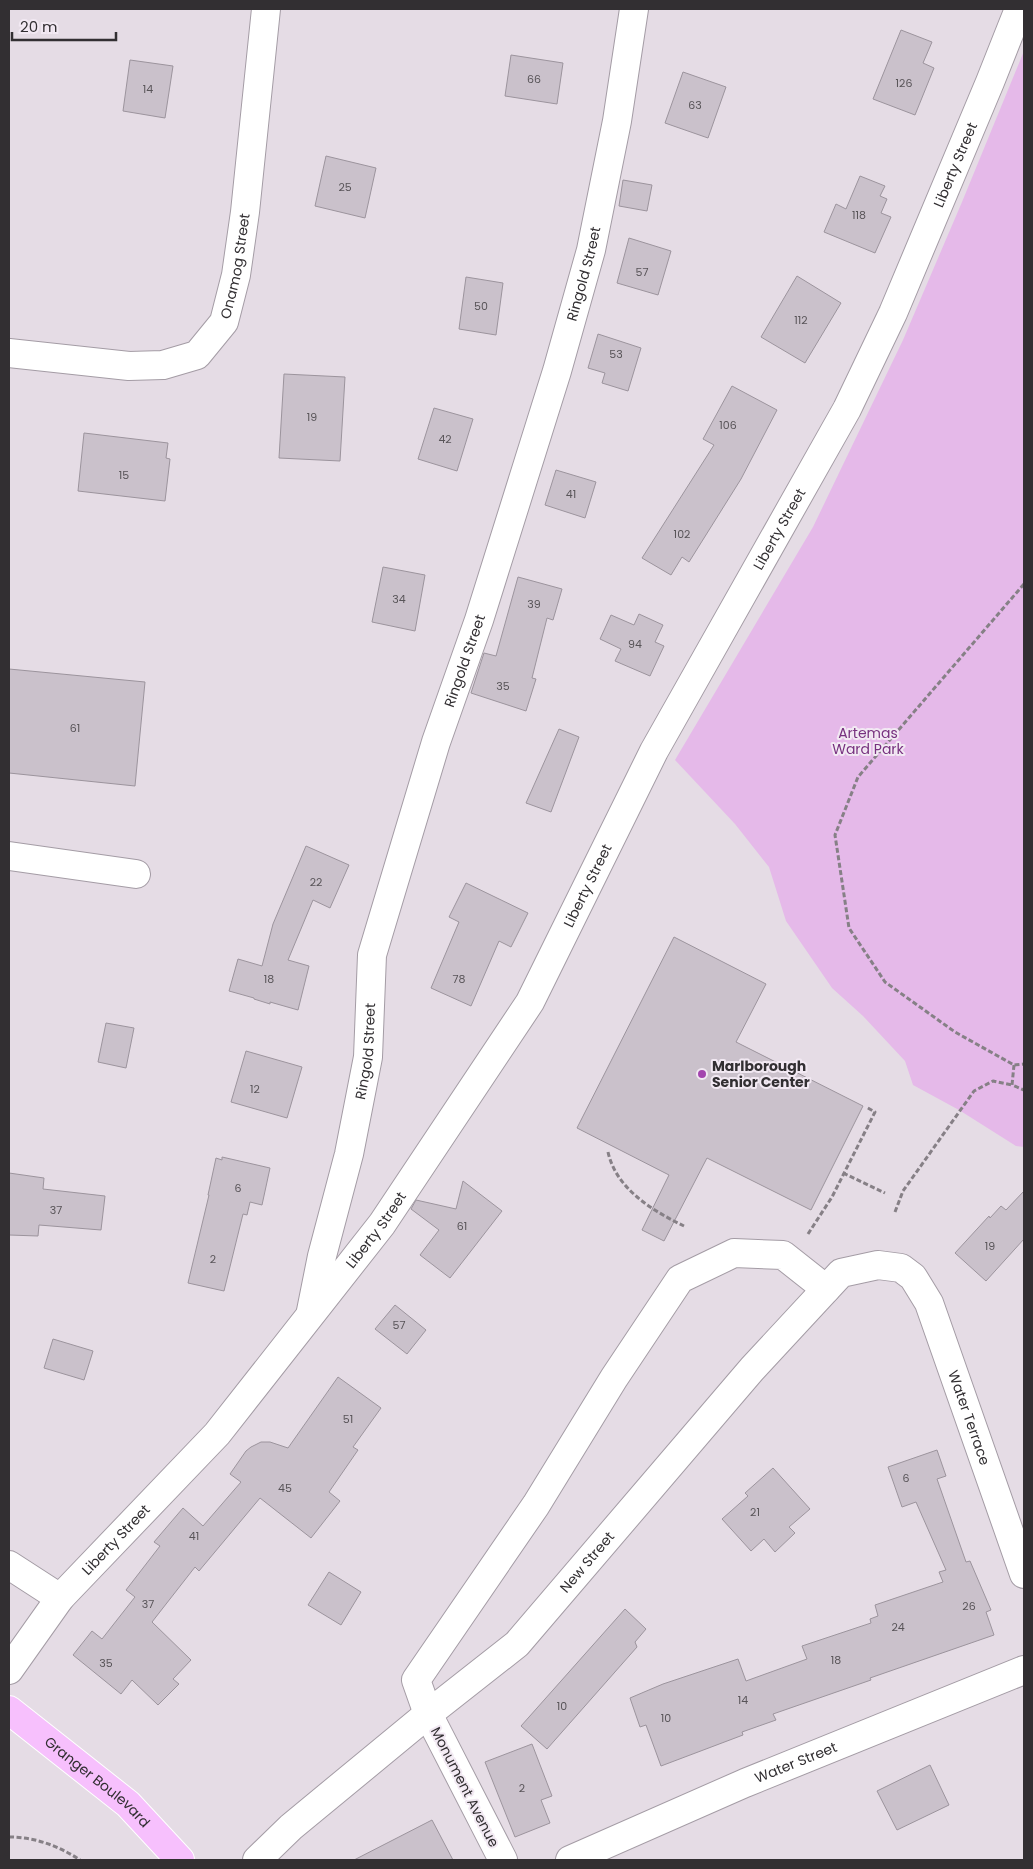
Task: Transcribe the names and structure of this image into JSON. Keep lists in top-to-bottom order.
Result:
{
  "streets": {
    "main road": ["Granger Boulevard"],
    "street": [
      "Liberty Street",
      "Onamog Street",
      "Ringold Street",
      "Water Terrace",
      "New Street",
      "Water Street",
      "Monument Avenue"
    ]
  },
  "crossings": [
    ["Liberty Street", "Ringold Street"],
    ["Water Terrace", "New Street"],
    ["New Street", "Monument Avenue"]
  ],
  "parks": ["Artemas Ward Park"],
  "places": ["Marlborough Senior Center"],
  "house_numbers": [
    "66",
    "126",
    "14",
    "63",
    "25",
    "118",
    "57",
    "50",
    "112",
    "53",
    "19",
    "106",
    "42",
    "15",
    "41",
    "102",
    "34",
    "39",
    "94",
    "35",
    "61",
    "22",
    "18",
    "78",
    "12",
    "6",
    "37",
    "61",
    "19",
    "2",
    "57",
    "51",
    "6",
    "45",
    "21",
    "41",
    "37",
    "26",
    "24",
    "18",
    "35",
    "14",
    "10",
    "10",
    "2"
  ],
  "scale_bar": "20 m"
}
